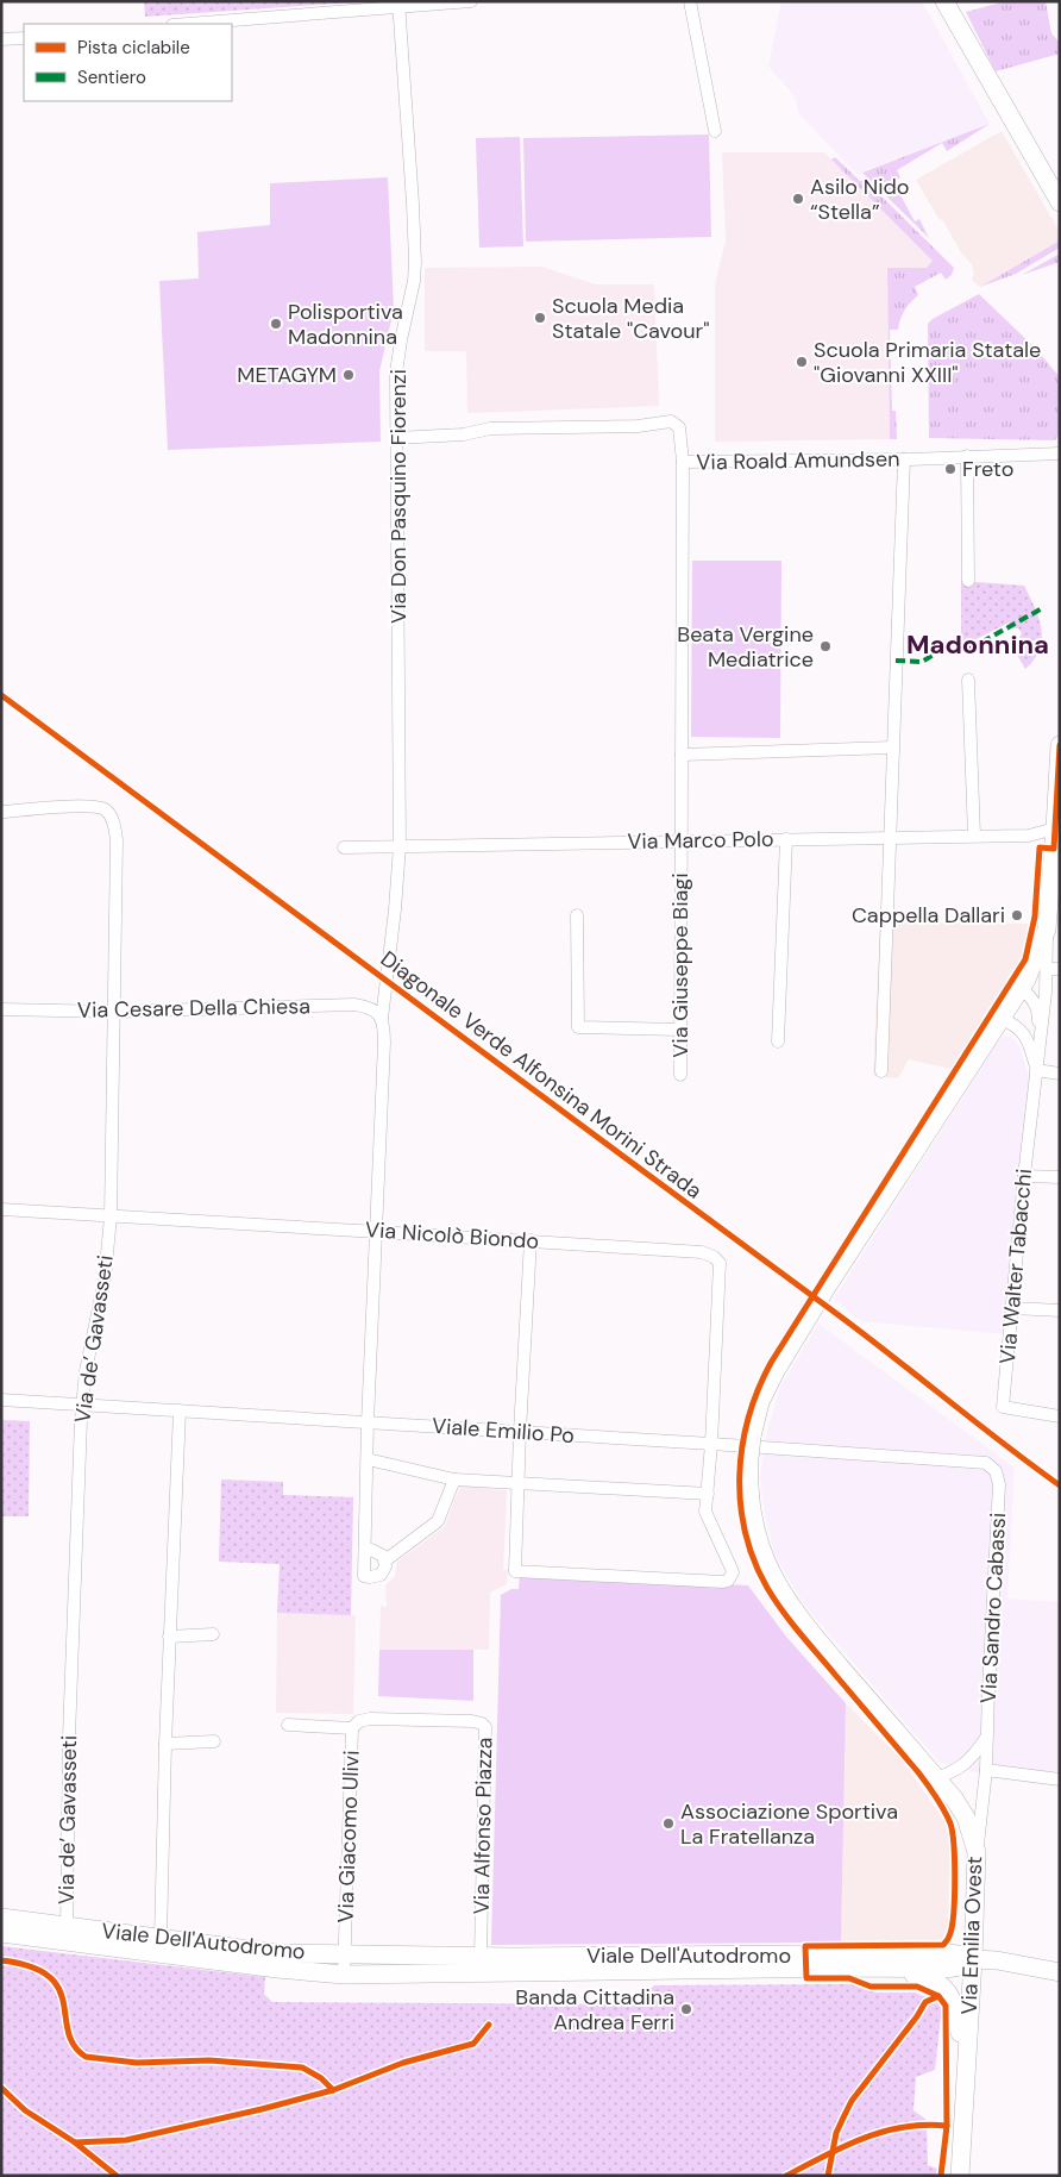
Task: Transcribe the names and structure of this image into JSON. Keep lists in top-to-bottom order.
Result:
{
  "streets": {
    "street": [
      "Via Roald Amundsen",
      "Via Don Pasquino Fiorenzi",
      "Via Marco Polo",
      "Via Giuseppe Biagi",
      "Via Cesare Della Chiesa",
      "Via Nicolò Biondo",
      "Via Walter Tabacchi",
      "Via de’ Gavasseti",
      "Viale Emilio Po",
      "Via Sandro Cabassi",
      "Via Alfonso Piazza",
      "Via Giacomo Ulivi",
      "Via Emilia Ovest",
      "Viale Dell'Autodromo"
    ],
    "cycle path": ["Diagonale Verde Alfonsina Morini Strada"]
  },
  "crossings": [
    ["Via Roald Amundsen", "Via Don Pasquino Fiorenzi"],
    ["Via Roald Amundsen", "Via Giuseppe Biagi"],
    ["Via Don Pasquino Fiorenzi", "Via Marco Polo"],
    ["Via Don Pasquino Fiorenzi", "Via Cesare Della Chiesa"],
    ["Via Don Pasquino Fiorenzi", "Via Nicolò Biondo"],
    ["Via Don Pasquino Fiorenzi", "Viale Emilio Po"],
    ["Via Marco Polo", "Via Giuseppe Biagi"],
    ["Via Marco Polo", "Via Emilia Ovest"],
    ["Via Cesare Della Chiesa", "Via de’ Gavasseti"],
    ["Via Nicolò Biondo", "Via de’ Gavasseti"],
    ["Via Nicolò Biondo", "Viale Emilio Po"],
    ["Via Walter Tabacchi", "Via Emilia Ovest"],
    ["Via de’ Gavasseti", "Viale Emilio Po"],
    ["Via de’ Gavasseti", "Viale Dell'Autodromo"],
    ["Viale Emilio Po", "Via Sandro Cabassi"],
    ["Via Sandro Cabassi", "Via Emilia Ovest"],
    ["Via Alfonso Piazza", "Via Giacomo Ulivi"],
    ["Via Alfonso Piazza", "Viale Dell'Autodromo"],
    ["Via Giacomo Ulivi", "Viale Dell'Autodromo"],
    ["Via Emilia Ovest", "Viale Dell'Autodromo"]
  ],
  "districts": ["Madonnina"],
  "places": [
    "Asilo Nido “Stella”",
    "Scuola Media Statale \"Cavour\"",
    "Polisportiva Madonnina",
    "Scuola Primaria Statale \"Giovanni XXIII\"",
    "METAGYM",
    "Freto",
    "Beata Vergine Mediatrice",
    "Cappella Dallari",
    "Associazione Sportiva La Fratellanza",
    "Banda Cittadina Andrea Ferri"
  ],
  "legend": ["Pista ciclabile", "Sentiero"]
}
